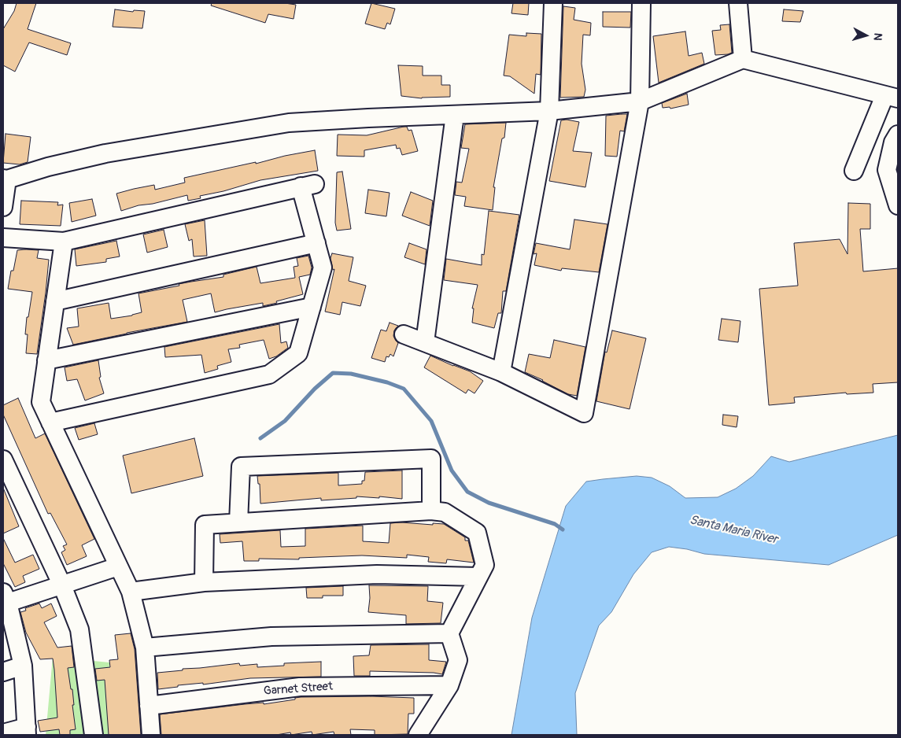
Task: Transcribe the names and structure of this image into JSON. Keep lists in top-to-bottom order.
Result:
{
  "streets": {
    "street": ["Garnet Street"]
  },
  "water": ["Santa Maria River"],
  "north": "right"
}
